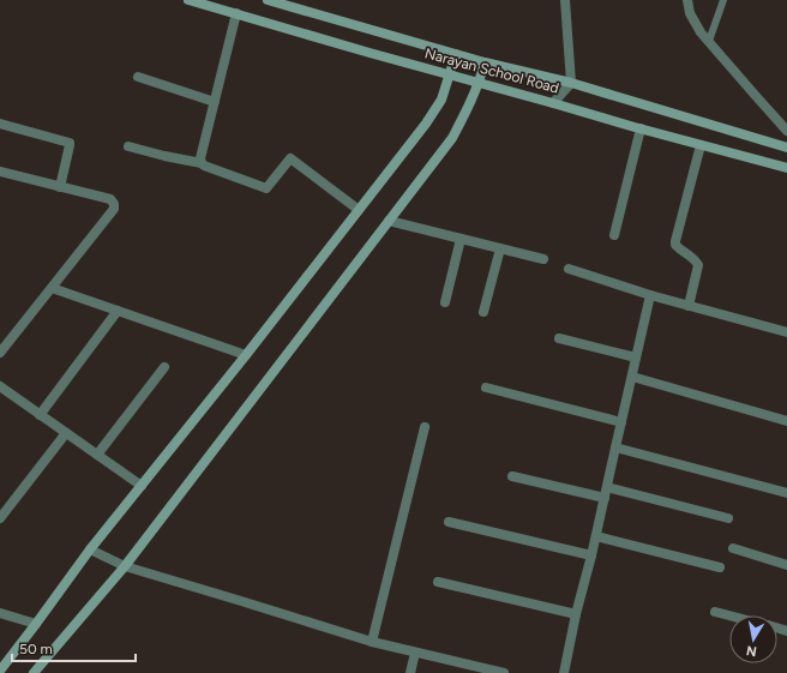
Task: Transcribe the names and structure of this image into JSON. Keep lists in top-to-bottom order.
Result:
{
  "streets": {
    "street": ["Narayan School Road"]
  },
  "scale_bar": "50 m",
  "north": "bottom"
}
